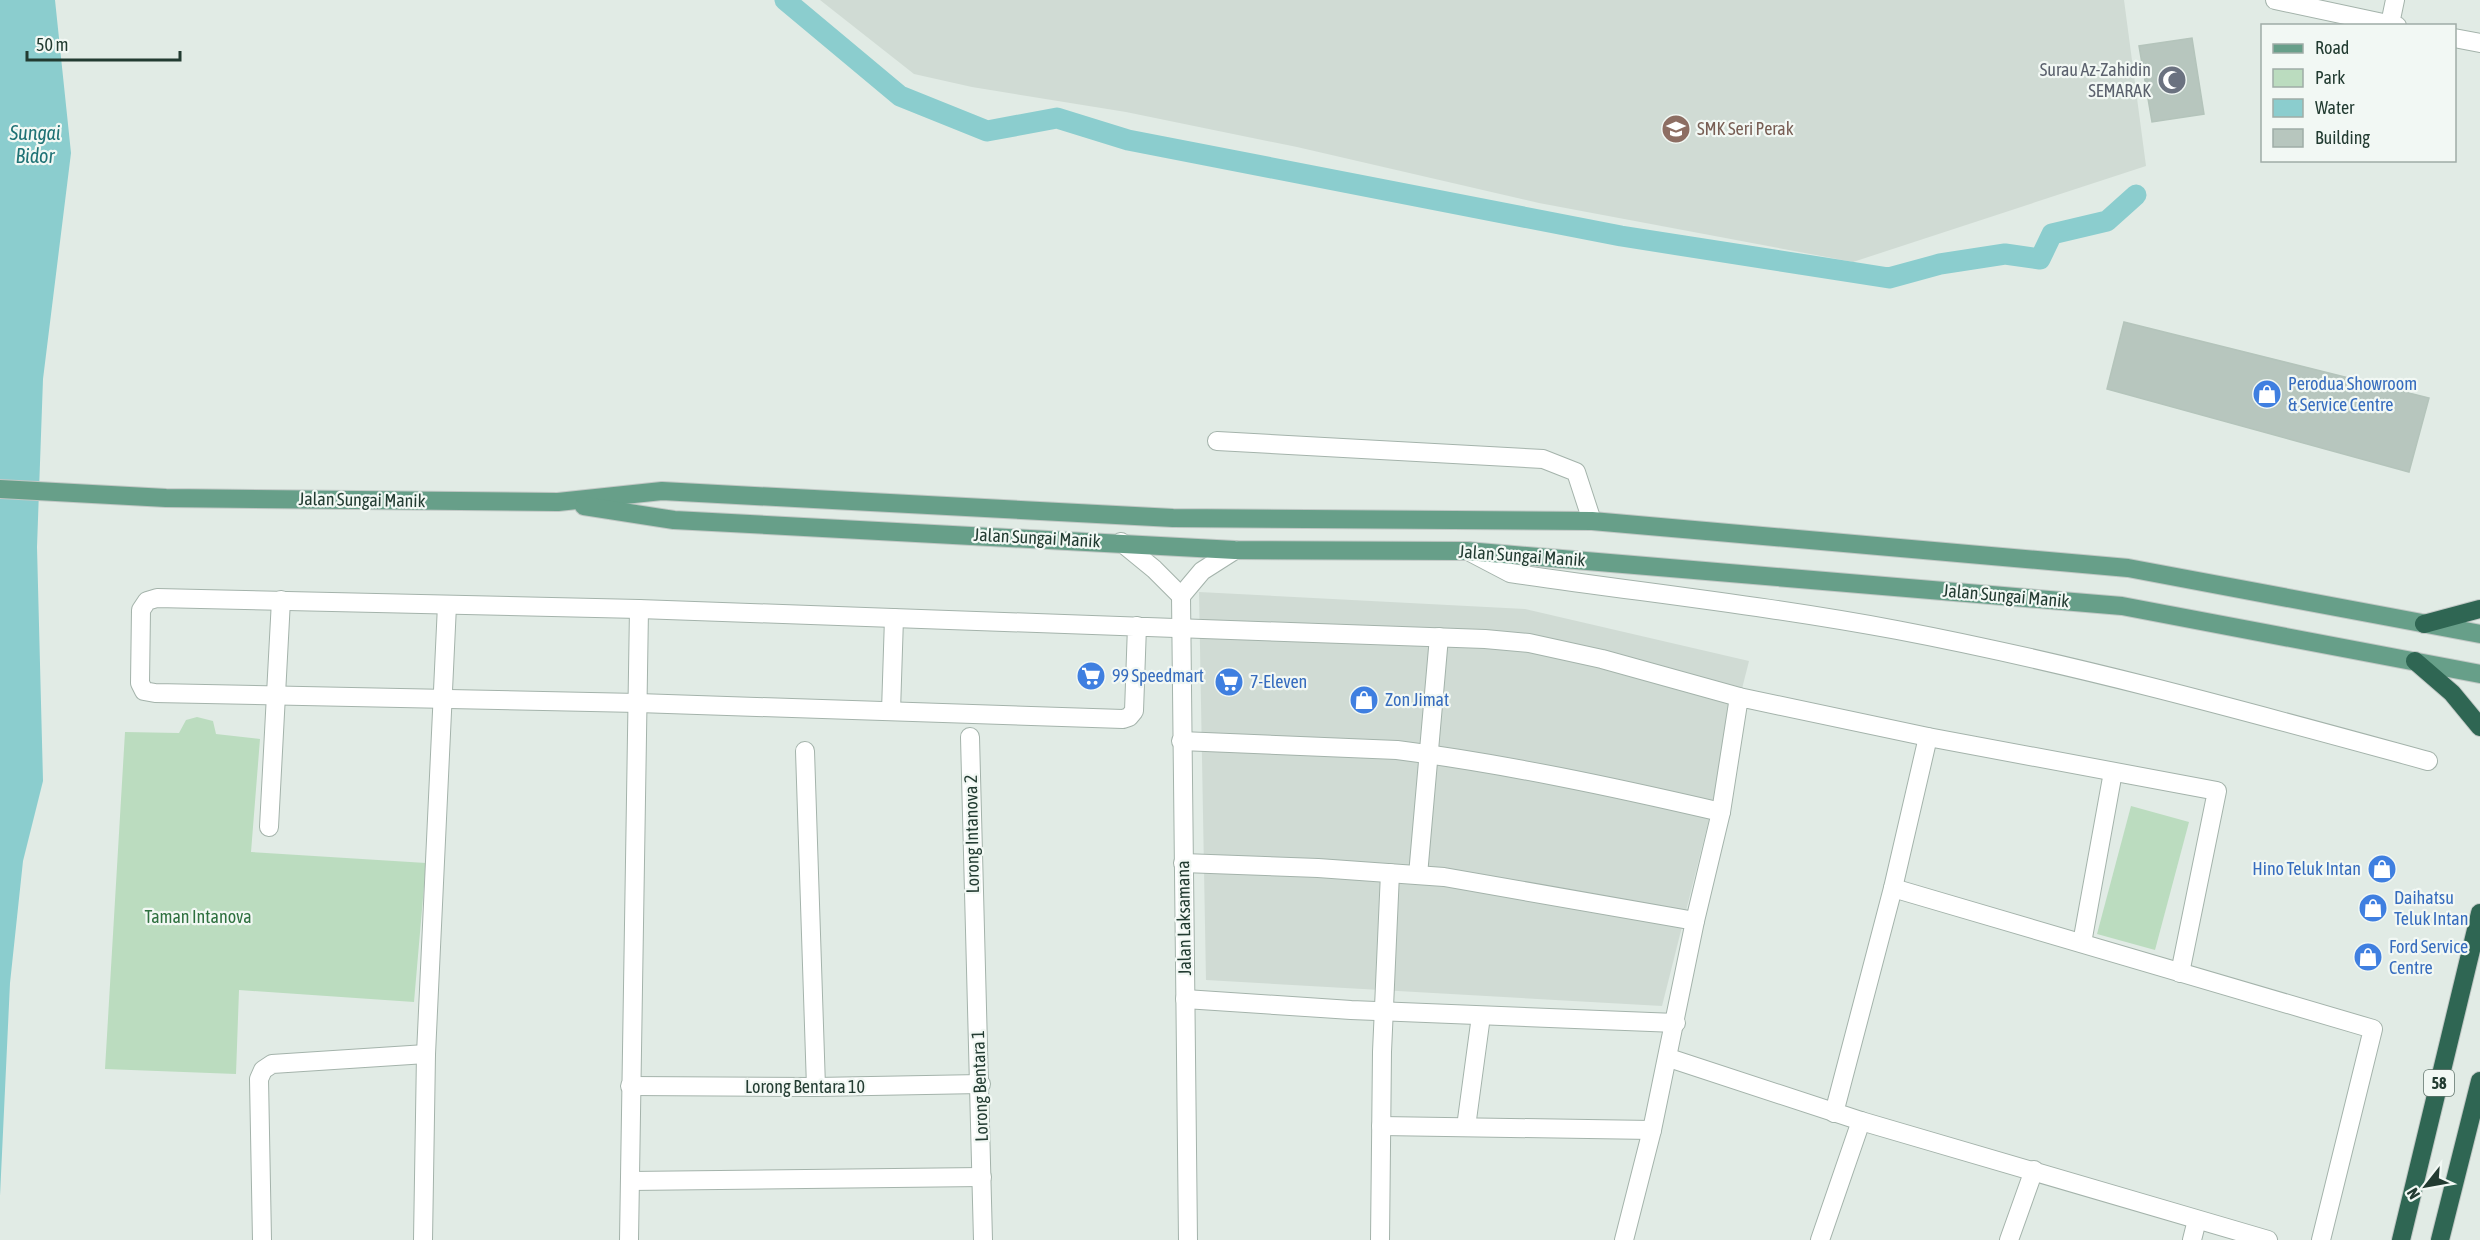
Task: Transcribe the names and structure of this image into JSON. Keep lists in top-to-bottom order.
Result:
{
  "streets": {
    "highway": ["58"],
    "main road": ["Jalan Sungai Manik"],
    "street": [
      "Lorong Intanova 2",
      "Jalan Laksamana",
      "Lorong Bentara 1",
      "Lorong Bentara 10"
    ]
  },
  "crossings": [
    ["Lorong Intanova 2", "Lorong Bentara 1"],
    ["Lorong Bentara 1", "Lorong Bentara 10"]
  ],
  "water": ["Sungai Bidor"],
  "parks": ["Taman Intanova"],
  "places": {
    "mosque": ["Surau Az-Zahidin SEMARAK"],
    "school or university": ["SMK Seri Perak"],
    "shop": [
      "Perodua Showroom & Service Centre",
      "Zon Jimat",
      "Hino Teluk Intan",
      "Daihatsu Teluk Intan",
      "Ford Service Centre"
    ],
    "supermarket": ["99 Speedmart", "7-Eleven"]
  },
  "legend": [
    "Road",
    "Park",
    "Water",
    "Building"
  ],
  "scale_bar": "50 m",
  "north": "bottom left"
}
